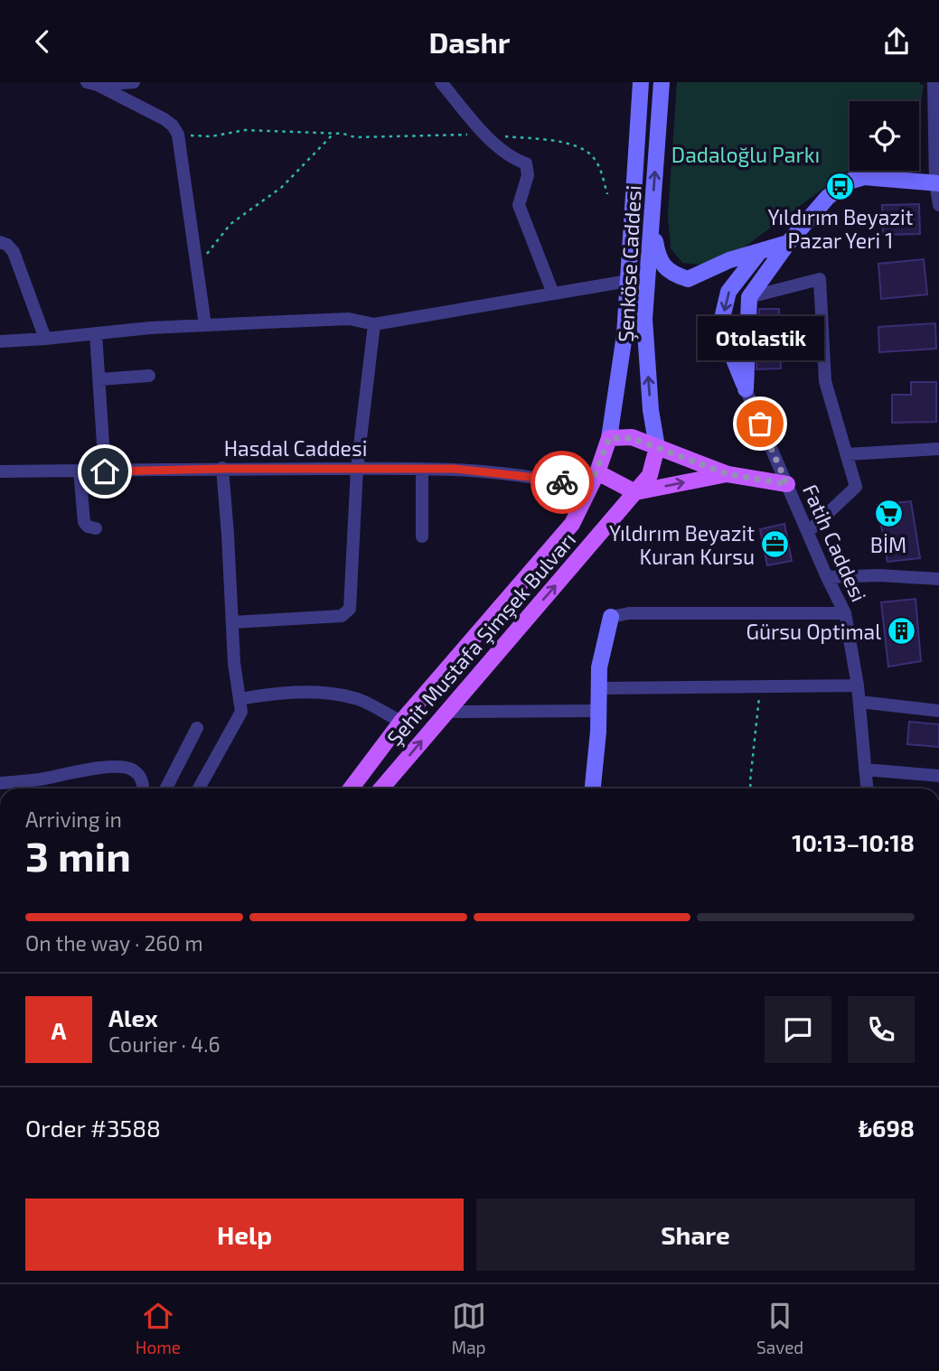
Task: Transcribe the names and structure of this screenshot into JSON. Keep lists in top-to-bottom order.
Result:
{
  "streets": {
    "main road": ["Şenköse Caddesi", "Şehit Mustafa Şimşek Bulvarı"],
    "street": ["Hasdal Caddesi", "Fatih Caddesi"]
  },
  "crossings": [
    ["Şenköse Caddesi", "Şehit Mustafa Şimşek Bulvarı"],
    ["Hasdal Caddesi", "Şehit Mustafa Şimşek Bulvarı"]
  ],
  "parks": ["Dadaloğlu Parkı"],
  "places": {
    "bus stop": ["Yıldırım Beyazit Pazar Yeri 1"],
    "other": ["Otolastik"],
    "supermarket": ["BİM"],
    "office": ["Yıldırım Beyazit Kuran Kursu"],
    "building": ["Gürsu Optimal"]
  },
  "page": {
    "header": "Dashr",
    "bubble": "Otolastik",
    "heading": ["3 min", "Arriving in", "10:13–10:18"],
    "panel": [
      "Alex",
      "Courier · 4.6",
      "Order #3588",
      "₺698"
    ],
    "bar": "On the way · 260 m",
    "round": "A",
    "buttons": ["Help", "Share"],
    "tabs": ["Home", "Map", "Saved"]
  }
}
